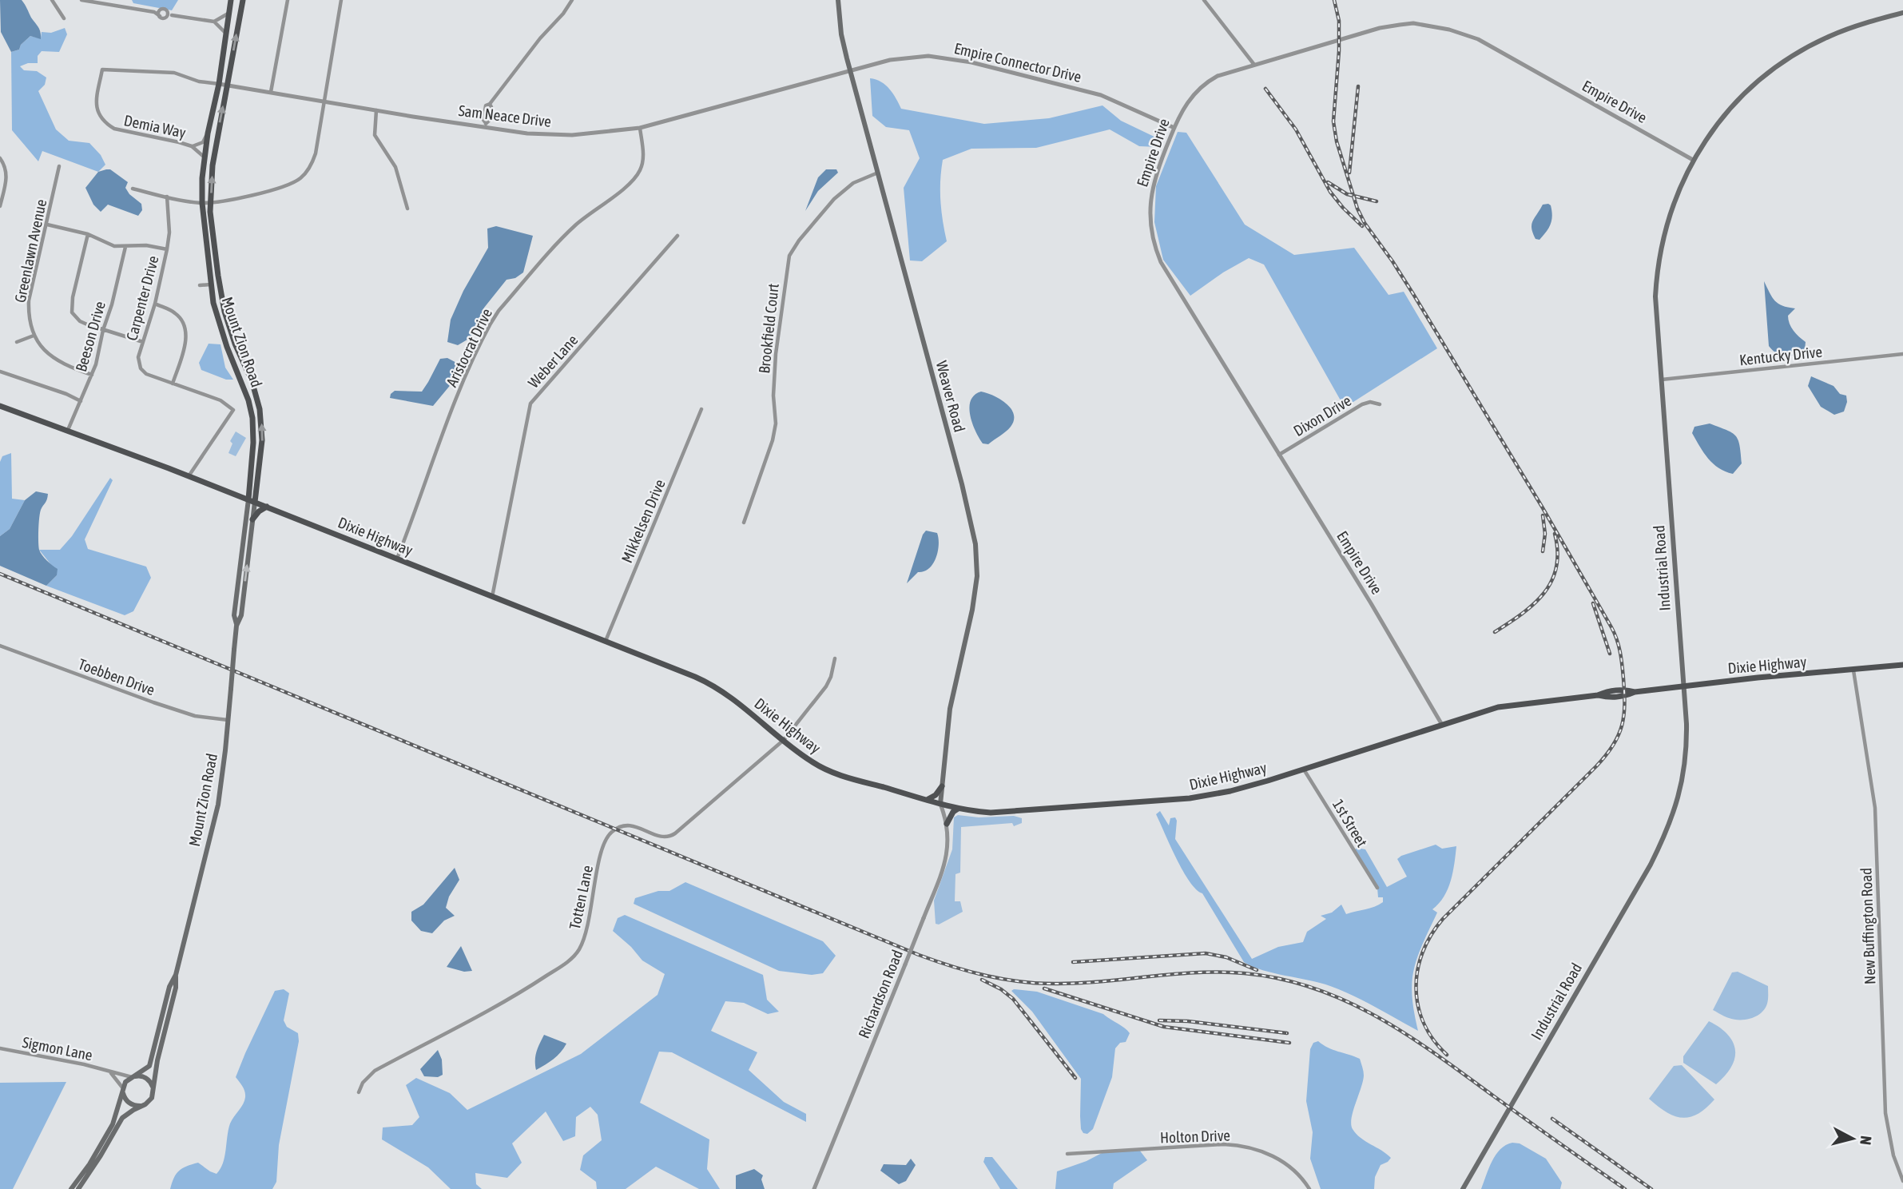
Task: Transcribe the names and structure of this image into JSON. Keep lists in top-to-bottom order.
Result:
{
  "streets": {
    "main road": [
      "Mount Zion Road",
      "Weaver Road",
      "Dixie Highway",
      "Industrial Road"
    ],
    "street": [
      "Empire Connector Drive",
      "Empire Drive",
      "Sam Neace Drive",
      "Demia Way",
      "Greenlawn Avenue",
      "Carpenter Drive",
      "Brookfield Court",
      "Beeson Drive",
      "Aristocrat Drive",
      "Kentucky Drive",
      "Weber Lane",
      "Dixon Drive",
      "Mikkelsen Drive",
      "Toebben Drive",
      "1st Street",
      "Totten Lane",
      "New Buffington Road",
      "Richardson Road",
      "Sigmon Lane",
      "Holton Drive"
    ]
  },
  "crossings": [
    ["Empire Connector Drive", "Empire Drive"],
    ["Empire Connector Drive", "Sam Neace Drive"],
    ["Empire Connector Drive", "Weaver Road"],
    ["Empire Drive", "Dixon Drive"],
    ["Empire Drive", "Dixie Highway"],
    ["Empire Drive", "Industrial Road"],
    ["Sam Neace Drive", "Demia Way"],
    ["Sam Neace Drive", "Mount Zion Road"],
    ["Sam Neace Drive", "Aristocrat Drive"],
    ["Sam Neace Drive", "Weaver Road"],
    ["Demia Way", "Mount Zion Road"],
    ["Carpenter Drive", "Dixie Highway"],
    ["Brookfield Court", "Weaver Road"],
    ["Beeson Drive", "Dixie Highway"],
    ["Mount Zion Road", "Dixie Highway"],
    ["Mount Zion Road", "Toebben Drive"],
    ["Mount Zion Road", "Sigmon Lane"],
    ["Aristocrat Drive", "Dixie Highway"],
    ["Kentucky Drive", "Industrial Road"],
    ["Weber Lane", "Dixie Highway"],
    ["Weaver Road", "Dixie Highway"],
    ["Weaver Road", "Richardson Road"],
    ["Mikkelsen Drive", "Dixie Highway"],
    ["Dixie Highway", "Industrial Road"],
    ["Dixie Highway", "1st Street"],
    ["Dixie Highway", "Totten Lane"],
    ["Dixie Highway", "New Buffington Road"],
    ["Dixie Highway", "Richardson Road"]
  ],
  "north": "right"
}
